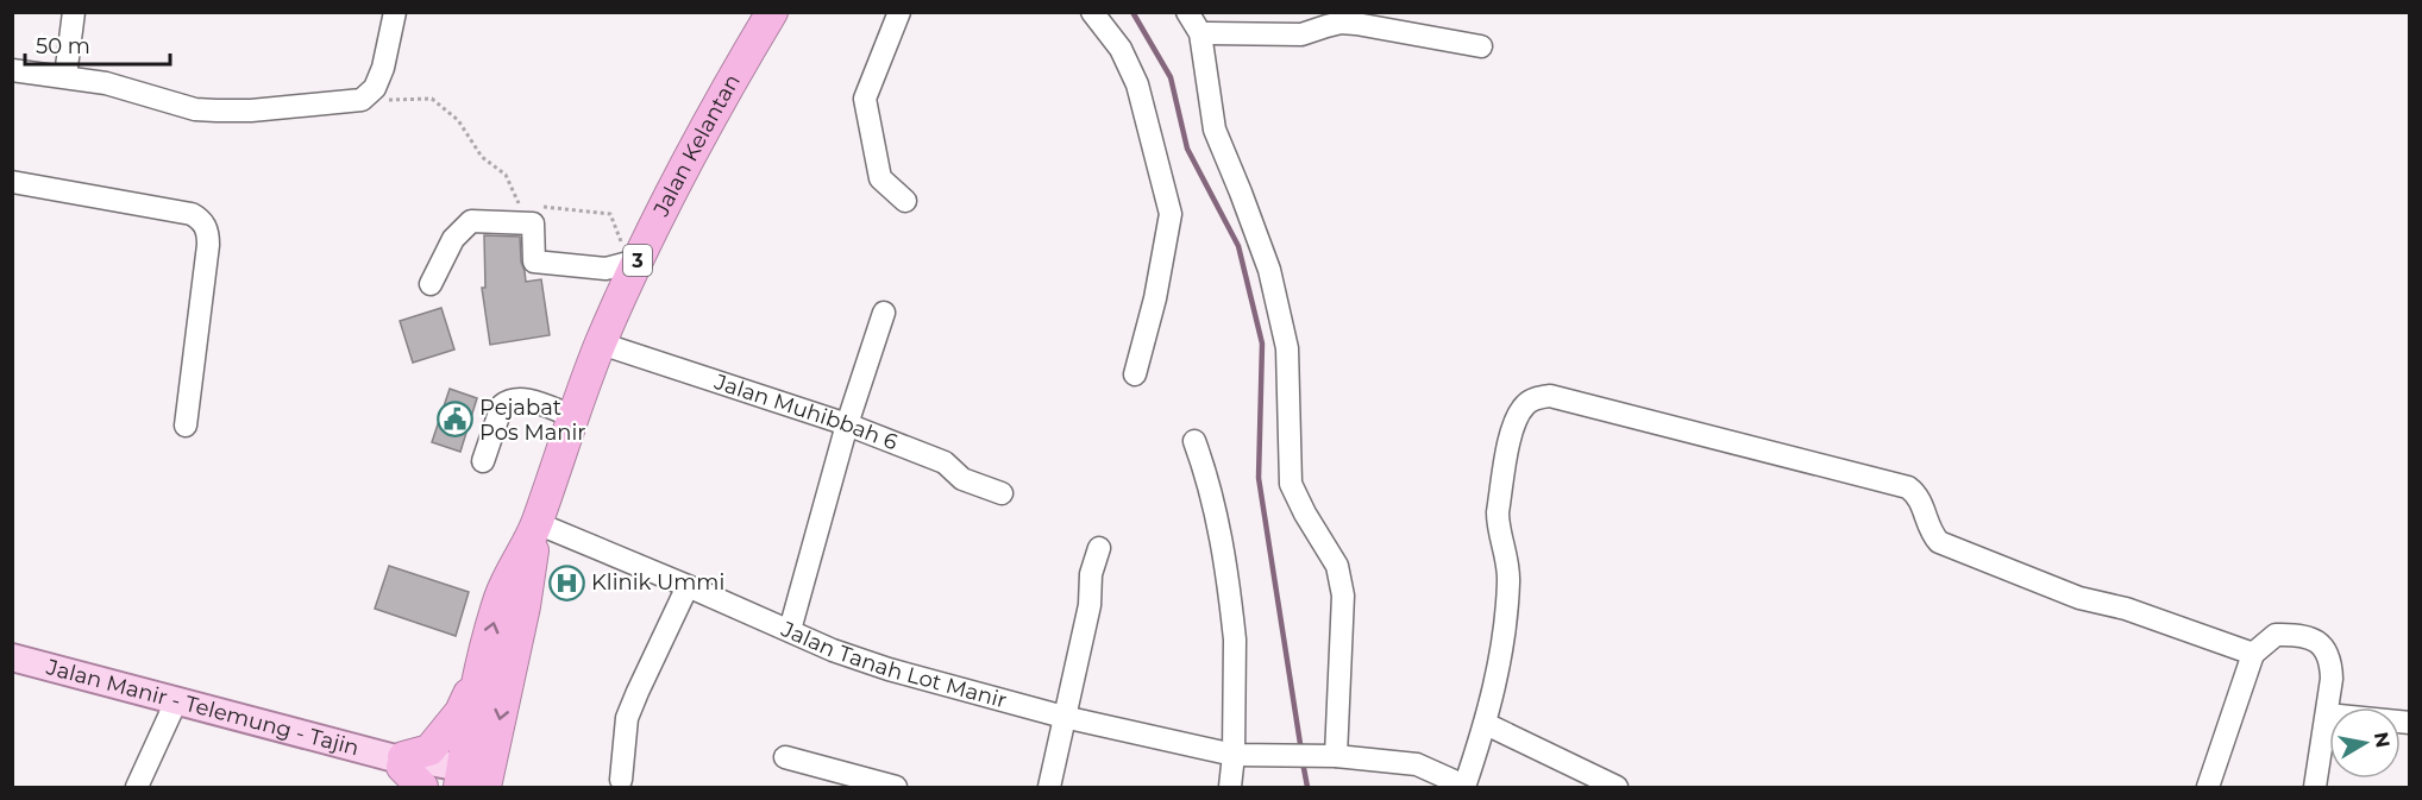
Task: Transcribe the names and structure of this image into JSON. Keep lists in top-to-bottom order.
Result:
{
  "streets": {
    "highway": ["Jalan Kelantan", "3"],
    "main road": ["Jalan Manir - Telemung - Tajin"],
    "street": ["Jalan Muhibbah 6", "Jalan Tanah Lot Manir"]
  },
  "crossings": [
    ["Jalan Kelantan", "Jalan Muhibbah 6"],
    ["Jalan Kelantan", "Jalan Tanah Lot Manir"],
    ["Jalan Kelantan", "Jalan Manir - Telemung - Tajin"]
  ],
  "places": {
    "public building": ["Pejabat Pos Manir"],
    "hospital": ["Klinik Ummi"]
  },
  "scale_bar": "50 m",
  "north": "right"
}
